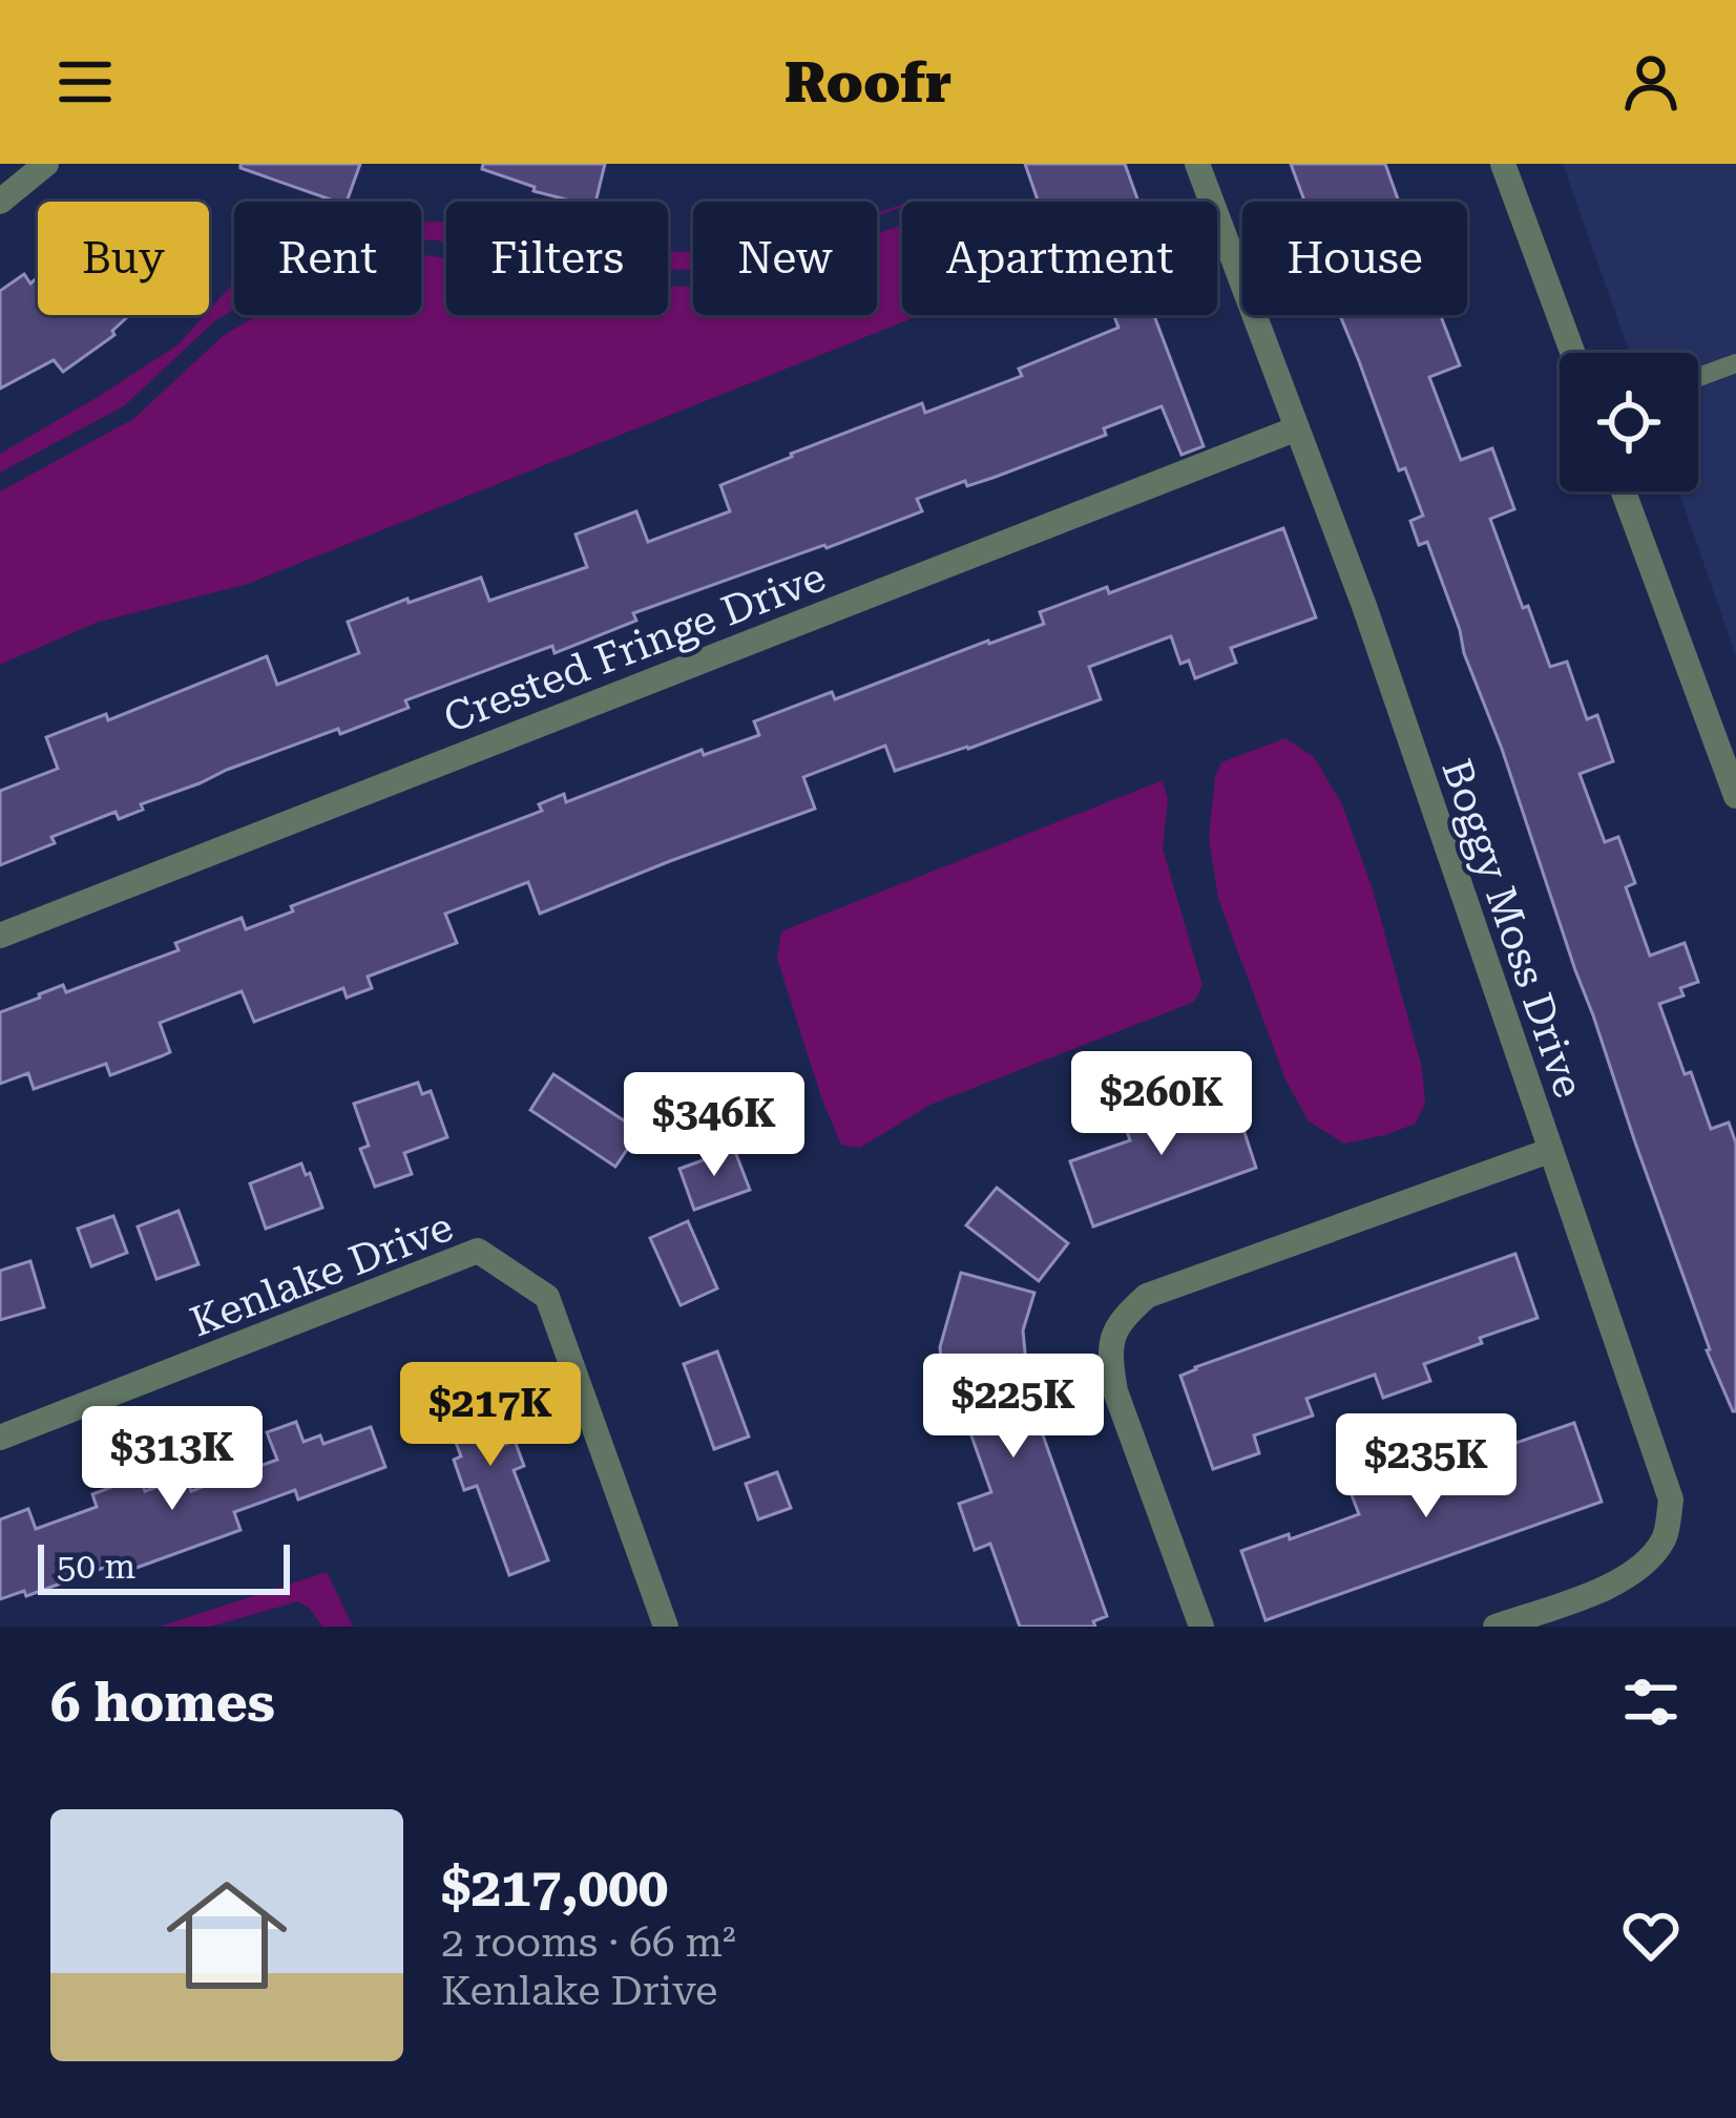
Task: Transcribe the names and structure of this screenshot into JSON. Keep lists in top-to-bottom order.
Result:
{
  "streets": {
    "street": ["Crested Fringe Drive", "Boggy Moss Drive", "Kenlake Drive"]
  },
  "crossings": [
    ["Crested Fringe Drive", "Boggy Moss Drive"]
  ],
  "scale_bar": "50 m",
  "page": {
    "header": "Roofr",
    "chip": [
      "Buy",
      "Rent",
      "Filters",
      "New",
      "Apartment",
      "House"
    ],
    "price": [
      "$260K",
      "$346K",
      "$225K",
      "$217K",
      "$313K",
      "$235K"
    ],
    "scale": "50 m",
    "heading": "6 homes",
    "list": [
      {
        "name": "$217,000",
        "note": "2 rooms · 66 m² · Kenlake Drive"
      }
    ]
  }
}
